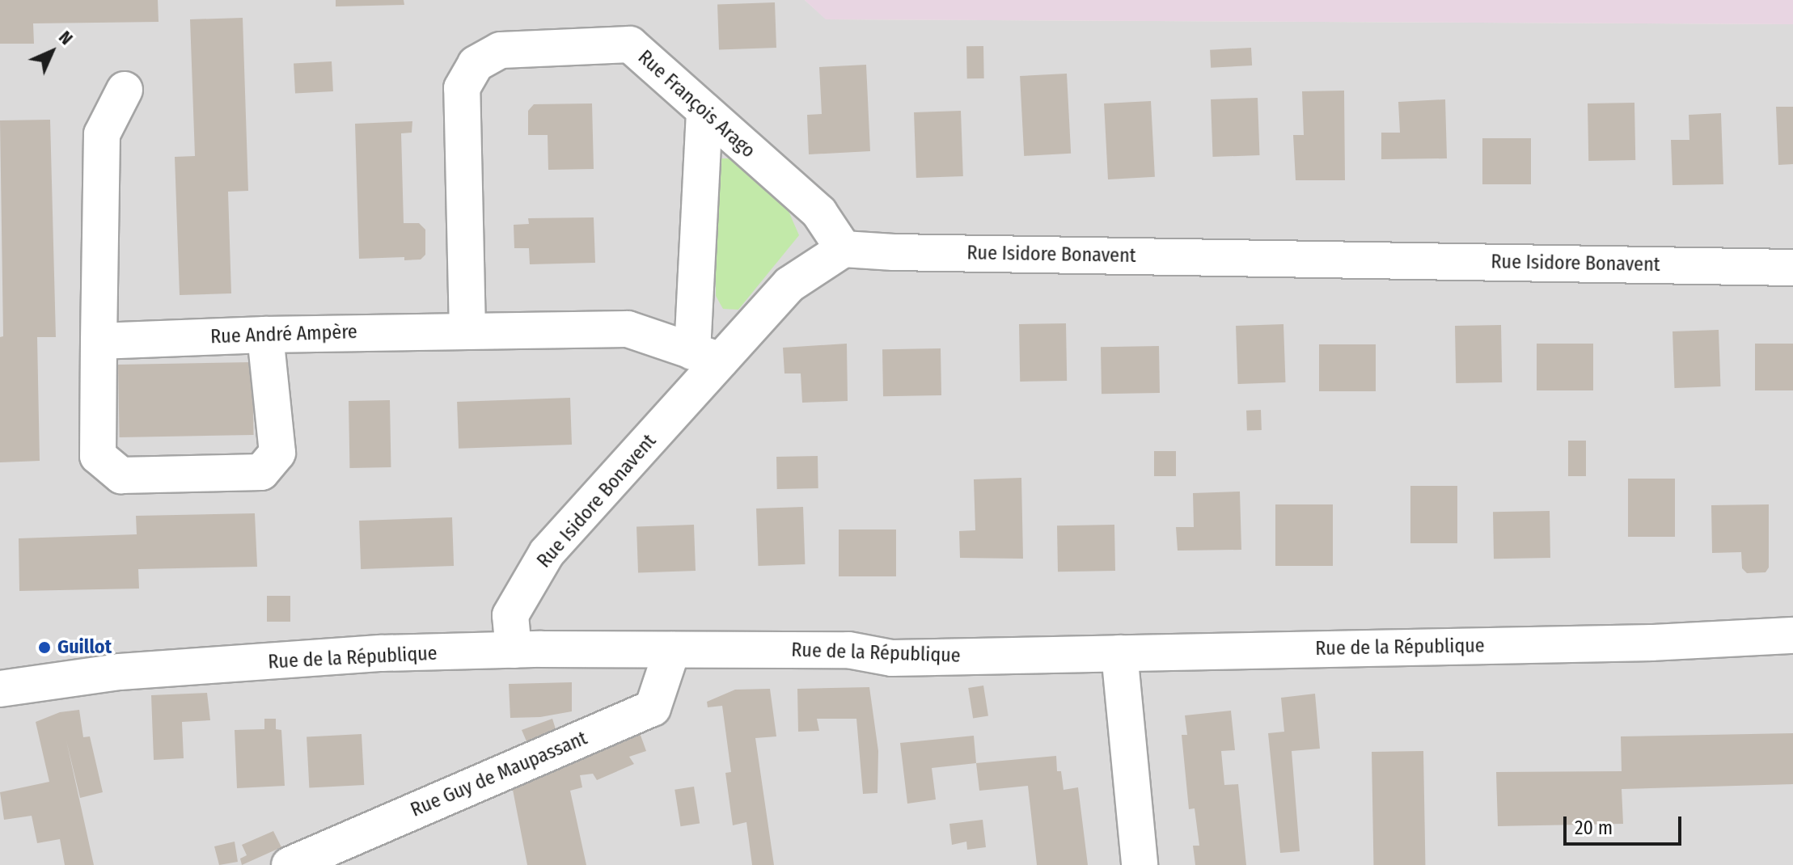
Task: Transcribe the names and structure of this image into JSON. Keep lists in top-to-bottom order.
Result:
{
  "streets": {
    "street": [
      "Rue François Arago",
      "Rue Isidore Bonavent",
      "Rue André Ampère",
      "Rue de la République",
      "Rue Guy de Maupassant"
    ]
  },
  "crossings": [
    ["Rue François Arago", "Rue Isidore Bonavent"],
    ["Rue François Arago", "Rue André Ampère"],
    ["Rue Isidore Bonavent", "Rue André Ampère"],
    ["Rue Isidore Bonavent", "Rue de la République"],
    ["Rue de la République", "Rue Guy de Maupassant"]
  ],
  "places": ["Guillot"],
  "scale_bar": "20 m",
  "north": "top right"
}
